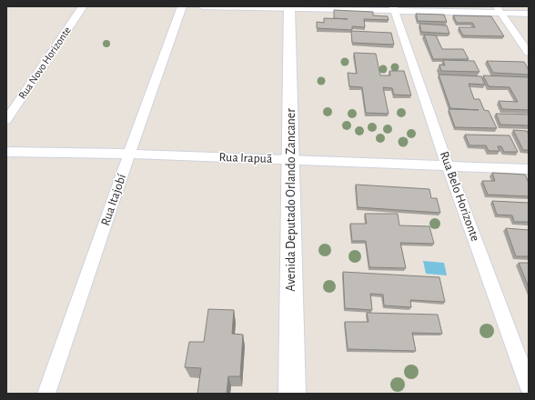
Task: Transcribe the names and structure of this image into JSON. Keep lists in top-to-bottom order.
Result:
{
  "streets": {
    "street": [
      "Rua Novo Horizonte",
      "Rua Irapuã",
      "Rua Belo Horizonte",
      "Rua Itajobí",
      "Avenida Deputado Orlando Zancaner"
    ]
  },
  "crossings": [
    ["Rua Irapuã", "Rua Belo Horizonte"],
    ["Rua Irapuã", "Rua Itajobí"],
    ["Rua Irapuã", "Avenida Deputado Orlando Zancaner"]
  ]
}
